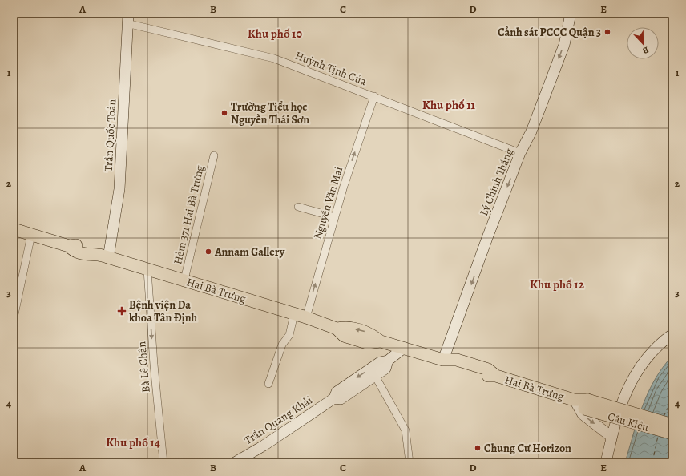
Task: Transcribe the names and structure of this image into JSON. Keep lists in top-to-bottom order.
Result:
{
  "streets": {
    "main road": ["Hai Bà Trưng", "Cầu Kiệu"],
    "street": [
      "Huỳnh Tịnh Của",
      "Trần Quốc Toản",
      "Lý Chính Thắng",
      "Nguyễn Văn Mai",
      "Hẻm 371 Hai Bà Trưng",
      "Bà Lê Chân",
      "Trần Quang Khải"
    ]
  },
  "crossings": [
    ["Huỳnh Tịnh Của", "Trần Quốc Toản"],
    ["Huỳnh Tịnh Của", "Lý Chính Thắng"],
    ["Huỳnh Tịnh Của", "Nguyễn Văn Mai"],
    ["Trần Quốc Toản", "Hai Bà Trưng"],
    ["Lý Chính Thắng", "Hai Bà Trưng"],
    ["Nguyễn Văn Mai", "Hai Bà Trưng"],
    ["Hẻm 371 Hai Bà Trưng", "Hai Bà Trưng"],
    ["Hai Bà Trưng", "Bà Lê Chân"],
    ["Hai Bà Trưng", "Trần Quang Khải"],
    ["Hai Bà Trưng", "Cầu Kiệu"]
  ],
  "one_way": ["Lý Chính Thắng", "Nguyễn Văn Mai", "Bà Lê Chân"],
  "districts": [
    "Khu phố 10",
    "Khu phố 11",
    "Khu phố 12",
    "Khu phố 14"
  ],
  "places": {
    "other": [
      "Cảnh sát PCCC Quận 3",
      "Trường Tiểu học Nguyễn Thái Sơn",
      "Annam Gallery",
      "Chung Cư Horizon"
    ],
    "health": ["Bệnh viện Đa khoa Tân Định"]
  },
  "north": "bottom",
  "grid": {
    "columns": [
      "A",
      "B",
      "C",
      "D",
      "E"
    ],
    "rows": [
      "1",
      "2",
      "3",
      "4"
    ]
  }
}
